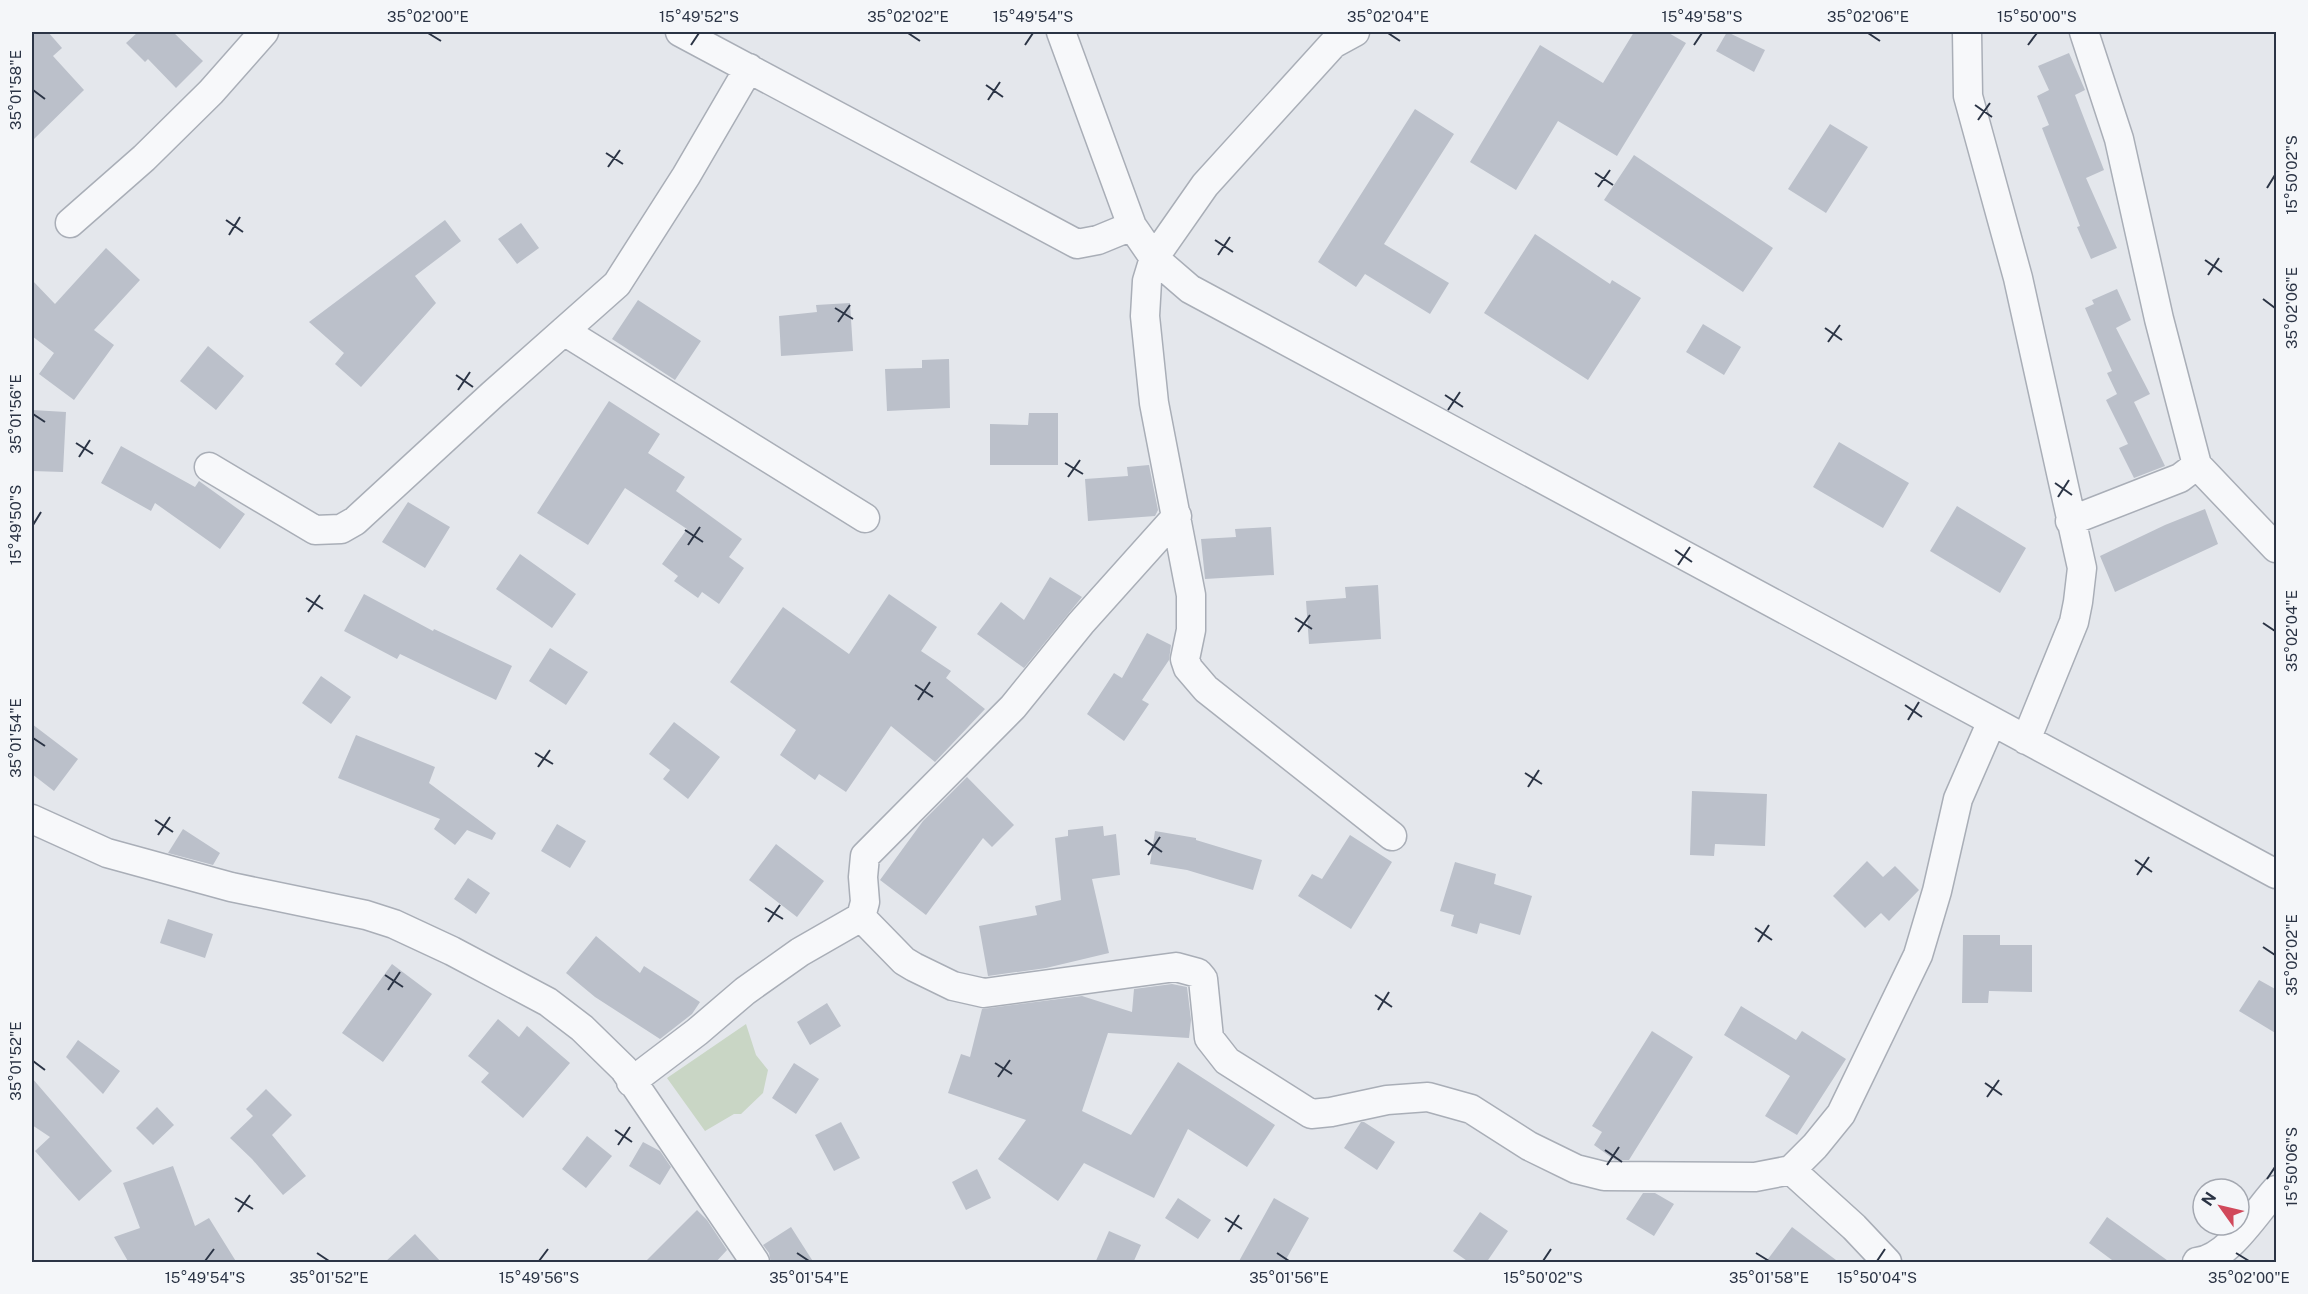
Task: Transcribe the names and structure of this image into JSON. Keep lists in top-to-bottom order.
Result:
{
  "north": "top left",
  "coordinates": [
    "35°02'00\"E",
    "15°49'52\"S",
    "35°02'02\"E",
    "15°49'54\"S",
    "35°02'04\"E",
    "15°49'58\"S",
    "35°02'06\"E",
    "15°50'00\"S",
    "35°01'58\"E",
    "15°50'02\"S",
    "35°01'56\"E",
    "15°49'50\"S",
    "35°01'54\"E",
    "35°01'52\"E",
    "15°50'06\"S",
    "15°49'56\"S",
    "15°50'04\"S"
  ]
}
